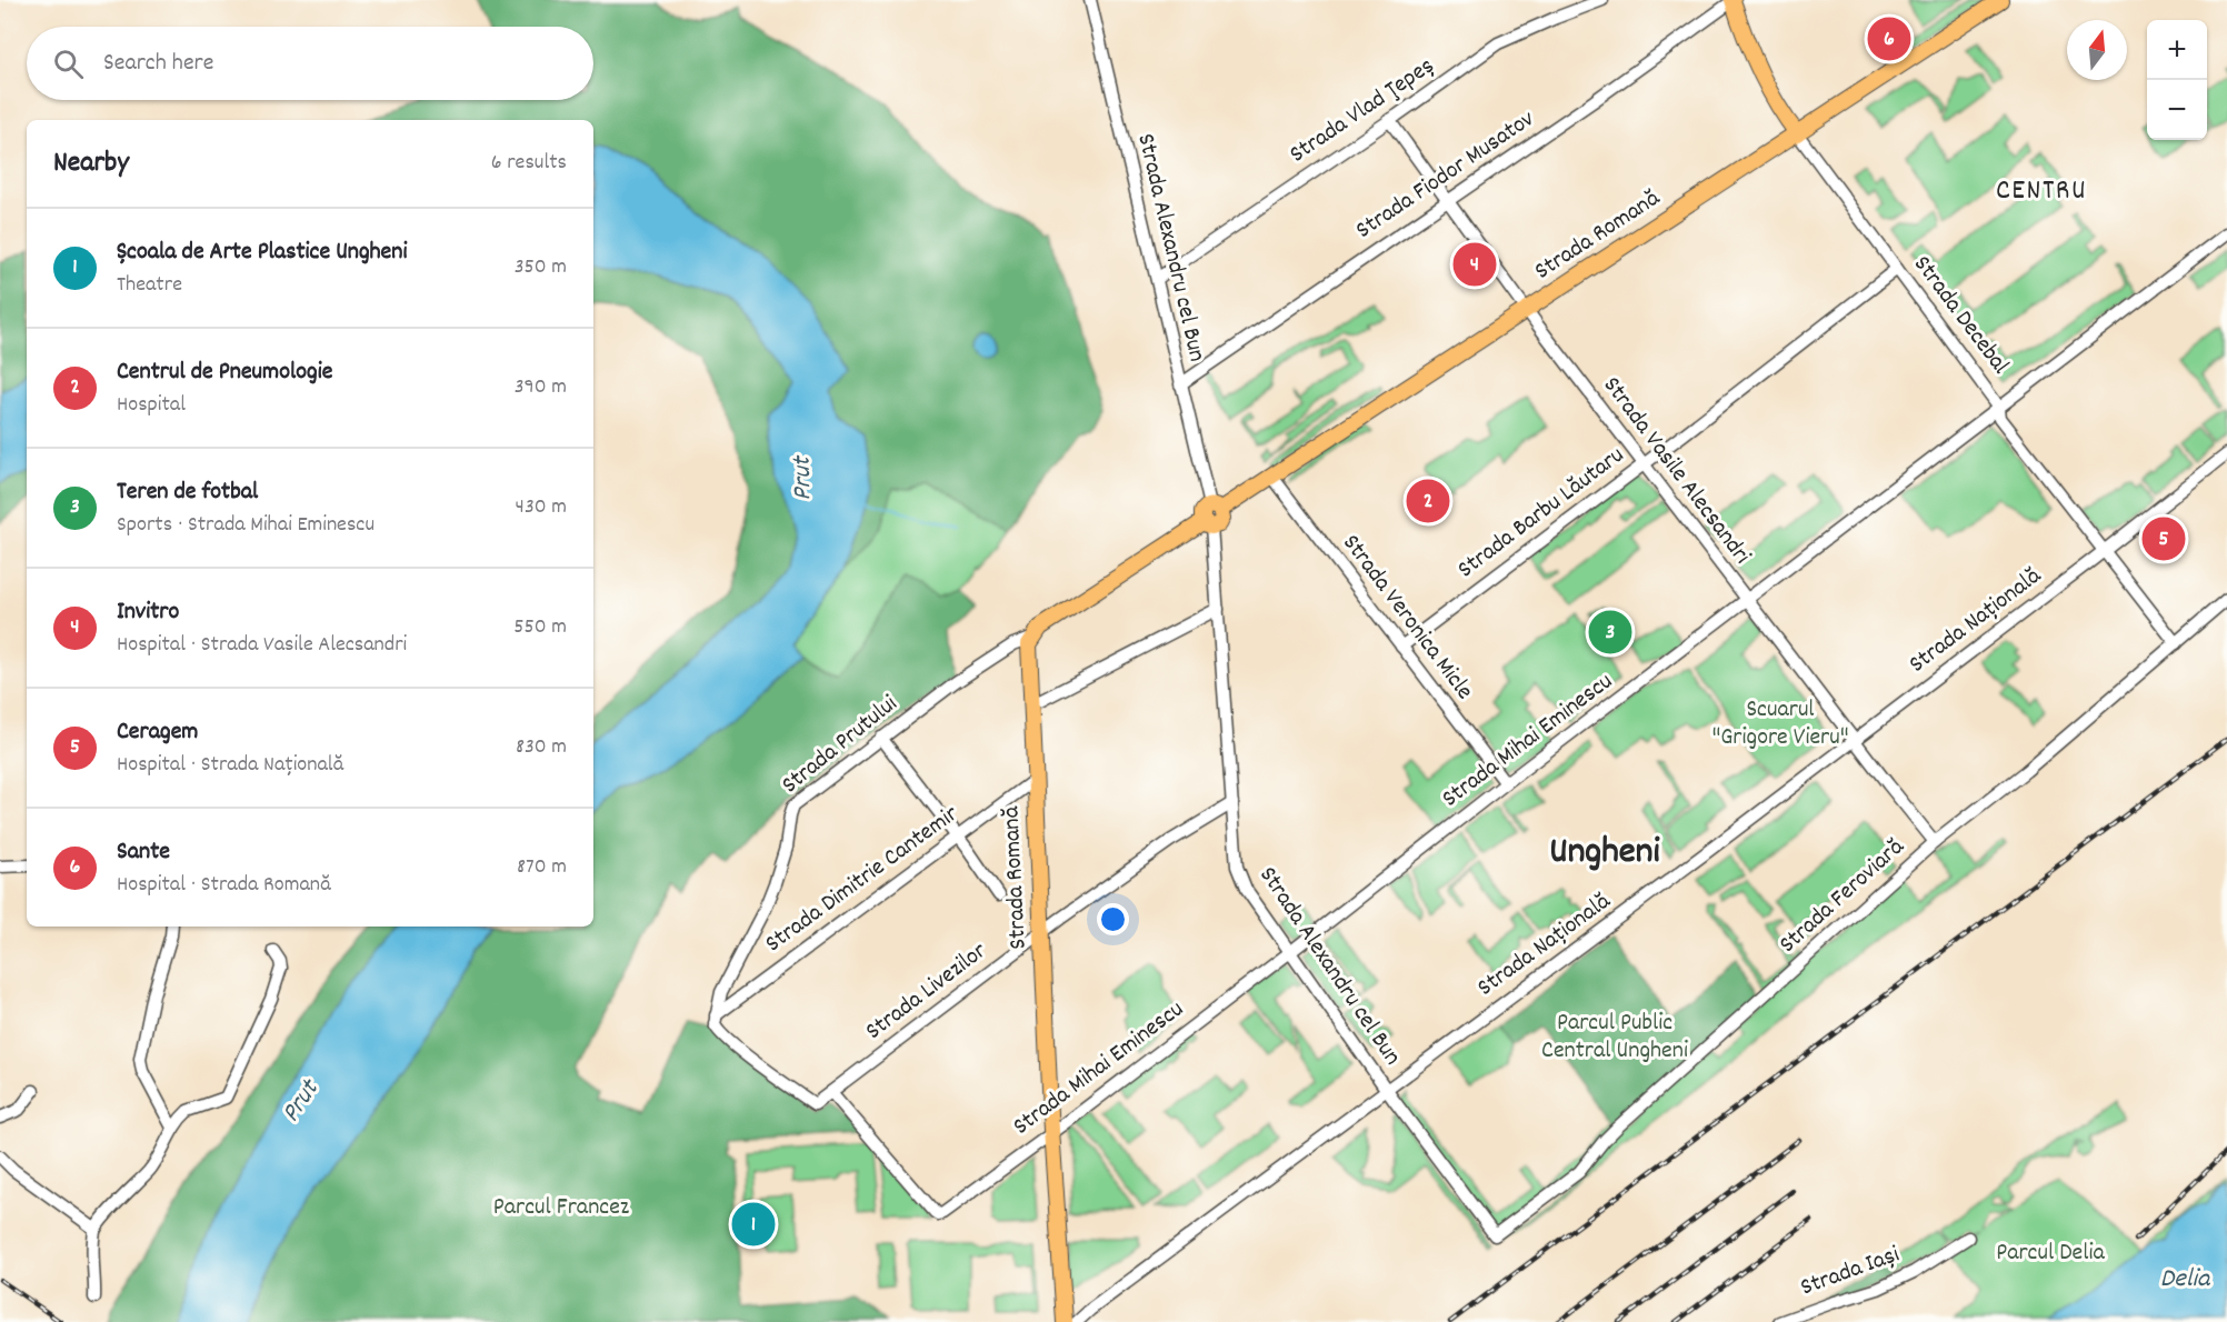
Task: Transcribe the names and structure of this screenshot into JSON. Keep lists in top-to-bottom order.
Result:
{
  "streets": {
    "main road": ["Strada Romană", "Strada Decebal"],
    "street": [
      "Strada Vlad Ţepeș",
      "Strada Fiodor Musatov",
      "Strada Alexandru cel Bun",
      "Strada Vasile Alecsandri",
      "Strada Barbu Lăutaru",
      "Strada Veronica Micle",
      "Strada Națională",
      "Strada Mihai Eminescu",
      "Strada Prutului",
      "Strada Dimitrie Cantemir",
      "Strada Feroviară",
      "Strada Livezilor",
      "Strada Iași"
    ]
  },
  "crossings": [
    ["Strada Vlad Ţepeș", "Strada Alexandru cel Bun"],
    ["Strada Vlad Ţepeș", "Strada Vasile Alecsandri"],
    ["Strada Fiodor Musatov", "Strada Alexandru cel Bun"],
    ["Strada Fiodor Musatov", "Strada Decebal"],
    ["Strada Fiodor Musatov", "Strada Vasile Alecsandri"],
    ["Strada Romană", "Strada Alexandru cel Bun"],
    ["Strada Romană", "Strada Decebal"],
    ["Strada Romană", "Strada Vasile Alecsandri"],
    ["Strada Romană", "Strada Veronica Micle"],
    ["Strada Romană", "Strada Mihai Eminescu"],
    ["Strada Romană", "Strada Prutului"],
    ["Strada Romană", "Strada Dimitrie Cantemir"],
    ["Strada Romană", "Strada Livezilor"],
    ["Strada Alexandru cel Bun", "Strada Națională"],
    ["Strada Alexandru cel Bun", "Strada Mihai Eminescu"],
    ["Strada Alexandru cel Bun", "Strada Feroviară"],
    ["Strada Alexandru cel Bun", "Strada Livezilor"],
    ["Strada Decebal", "Strada Barbu Lăutaru"],
    ["Strada Decebal", "Strada Națională"],
    ["Strada Decebal", "Strada Mihai Eminescu"],
    ["Strada Decebal", "Strada Feroviară"],
    ["Strada Vasile Alecsandri", "Strada Barbu Lăutaru"],
    ["Strada Vasile Alecsandri", "Strada Națională"],
    ["Strada Vasile Alecsandri", "Strada Mihai Eminescu"],
    ["Strada Vasile Alecsandri", "Strada Feroviară"],
    ["Strada Barbu Lăutaru", "Strada Veronica Micle"],
    ["Strada Veronica Micle", "Strada Mihai Eminescu"],
    ["Strada Mihai Eminescu", "Strada Livezilor"],
    ["Strada Prutului", "Strada Dimitrie Cantemir"],
    ["Strada Prutului", "Strada Livezilor"],
    ["Strada Dimitrie Cantemir", "Strada Livezilor"]
  ],
  "districts": ["CENTRU", "Ungheni"],
  "water": ["Prut", "Delia"],
  "parks": [
    "Scuarul \"Grigore Vieru\"",
    "Parcul Public Central Ungheni",
    "Parcul Francez",
    "Parcul Delia"
  ],
  "north": "top",
  "page": {
    "pins": [
      "6",
      "4",
      "2",
      "5",
      "3",
      "1"
    ],
    "map_buttons": ["+", "−"],
    "search": "Search here",
    "heading": ["Nearby", "6 results"],
    "list": [
      {
        "mark": "1",
        "name": "Școala de Arte Plastice Ungheni",
        "note": "Theatre",
        "value": "350 m"
      },
      {
        "mark": "2",
        "name": "Centrul de Pneumologie",
        "note": "Hospital",
        "value": "390 m"
      },
      {
        "mark": "3",
        "name": "Teren de fotbal",
        "note": "Sports · Strada Mihai Eminescu",
        "value": "430 m"
      },
      {
        "mark": "4",
        "name": "Invitro",
        "note": "Hospital · Strada Vasile Alecsandri",
        "value": "550 m"
      },
      {
        "mark": "5",
        "name": "Ceragem",
        "note": "Hospital · Strada Națională",
        "value": "830 m"
      },
      {
        "mark": "6",
        "name": "Sante",
        "note": "Hospital · Strada Romană",
        "value": "870 m"
      }
    ]
  }
}
